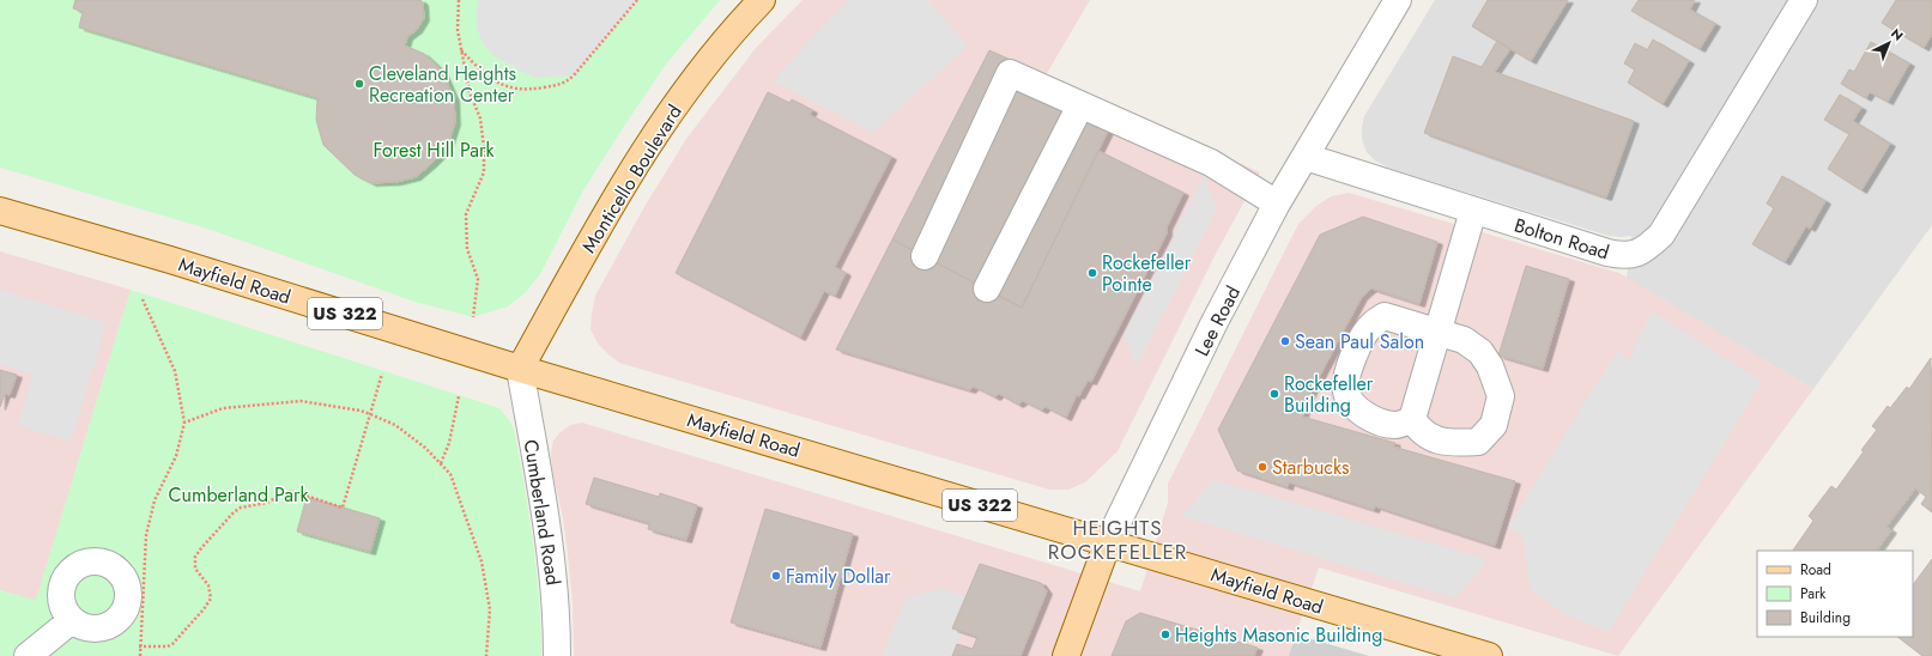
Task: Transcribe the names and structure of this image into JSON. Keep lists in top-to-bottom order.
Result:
{
  "streets": {
    "main road": [
      "Monticello Boulevard",
      "Mayfield Road",
      "US 322",
      "Lee Road"
    ],
    "street": ["Bolton Road", "Cumberland Road"]
  },
  "crossings": [
    ["Monticello Boulevard", "Mayfield Road"],
    ["Monticello Boulevard", "Cumberland Road"],
    ["Bolton Road", "Lee Road"],
    ["Mayfield Road", "Lee Road"],
    ["Mayfield Road", "Cumberland Road"]
  ],
  "districts": ["HEIGHTS ROCKEFELLER"],
  "parks": ["Forest Hill Park", "Cumberland Park"],
  "places": [
    "Cleveland Heights Recreation Center",
    "Rockefeller Pointe",
    "Sean Paul Salon",
    "Rockefeller Building",
    "Starbucks",
    "Family Dollar",
    "Heights Masonic Building"
  ],
  "legend": ["Road", "Park", "Building"],
  "north": "top right"
}
